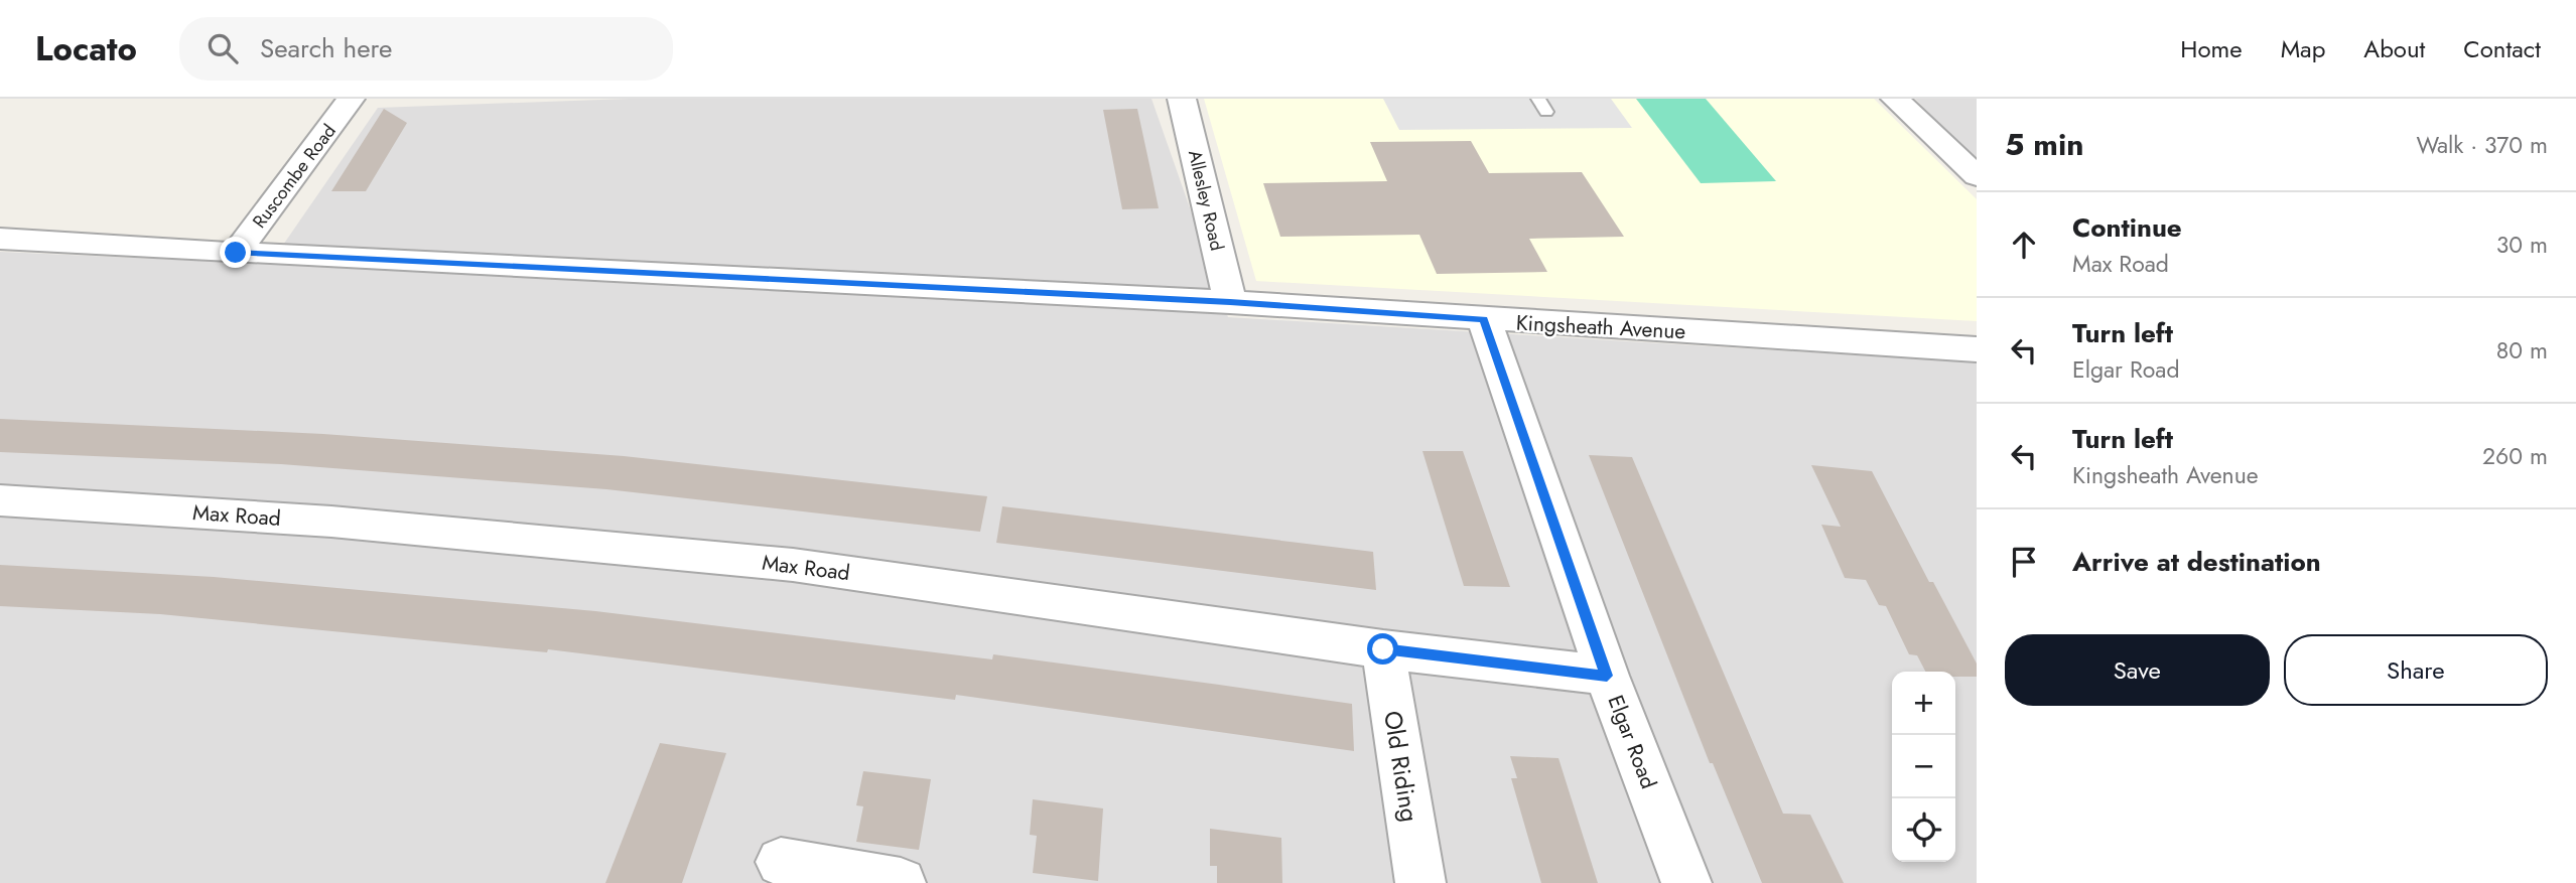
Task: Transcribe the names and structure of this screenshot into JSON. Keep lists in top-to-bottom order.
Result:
{
  "streets": {
    "street": [
      "Ruscombe Road",
      "Allesley Road",
      "Kingsheath Avenue",
      "Max Road",
      "Elgar Road",
      "Old Riding"
    ]
  },
  "crossings": [
    ["Ruscombe Road", "Kingsheath Avenue"],
    ["Allesley Road", "Kingsheath Avenue"],
    ["Kingsheath Avenue", "Elgar Road"],
    ["Max Road", "Elgar Road"],
    ["Max Road", "Old Riding"]
  ],
  "page": {
    "header": "Locato",
    "search": "Search here",
    "nav": [
      "Home",
      "Map",
      "About",
      "Contact"
    ],
    "heading": ["5 min", "Walk · 370 m"],
    "list": [
      ["Continue", "Max Road", "30 m"],
      ["Turn left", "Elgar Road", "80 m"],
      ["Turn left", "Kingsheath Avenue", "260 m"],
      "Arrive at destination"
    ],
    "buttons": ["Save", "Share"],
    "map_buttons": ["+", "−"]
  }
}
